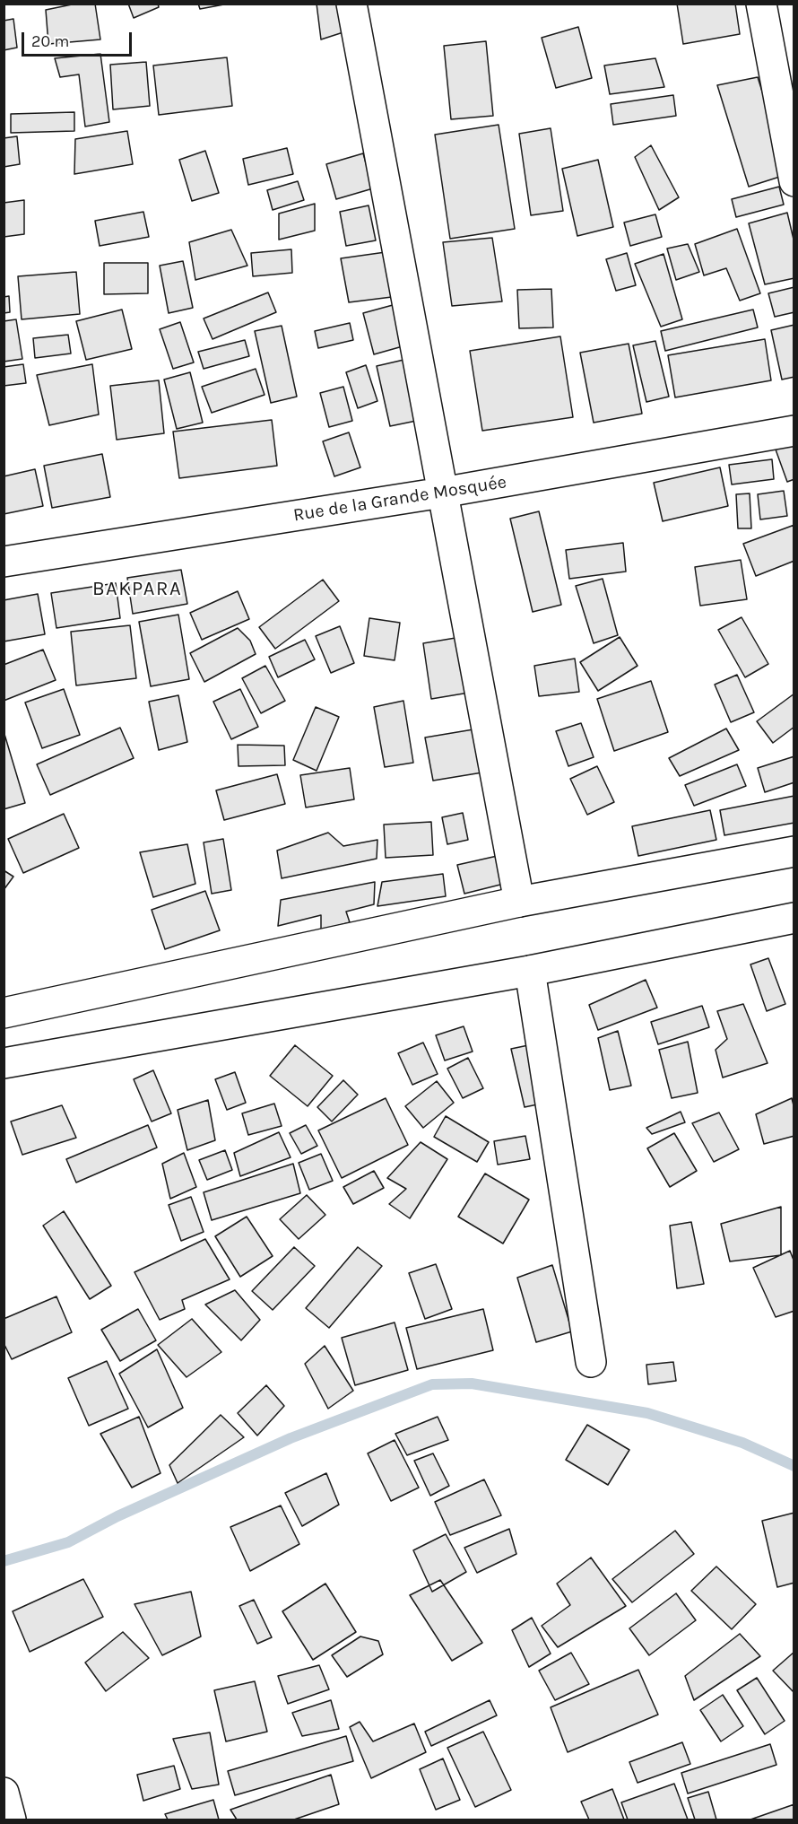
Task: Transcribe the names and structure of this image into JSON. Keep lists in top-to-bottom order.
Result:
{
  "streets": {
    "street": ["Rue de la Grande Mosquée"]
  },
  "districts": ["BAKPARA"],
  "scale_bar": "20 m"
}
